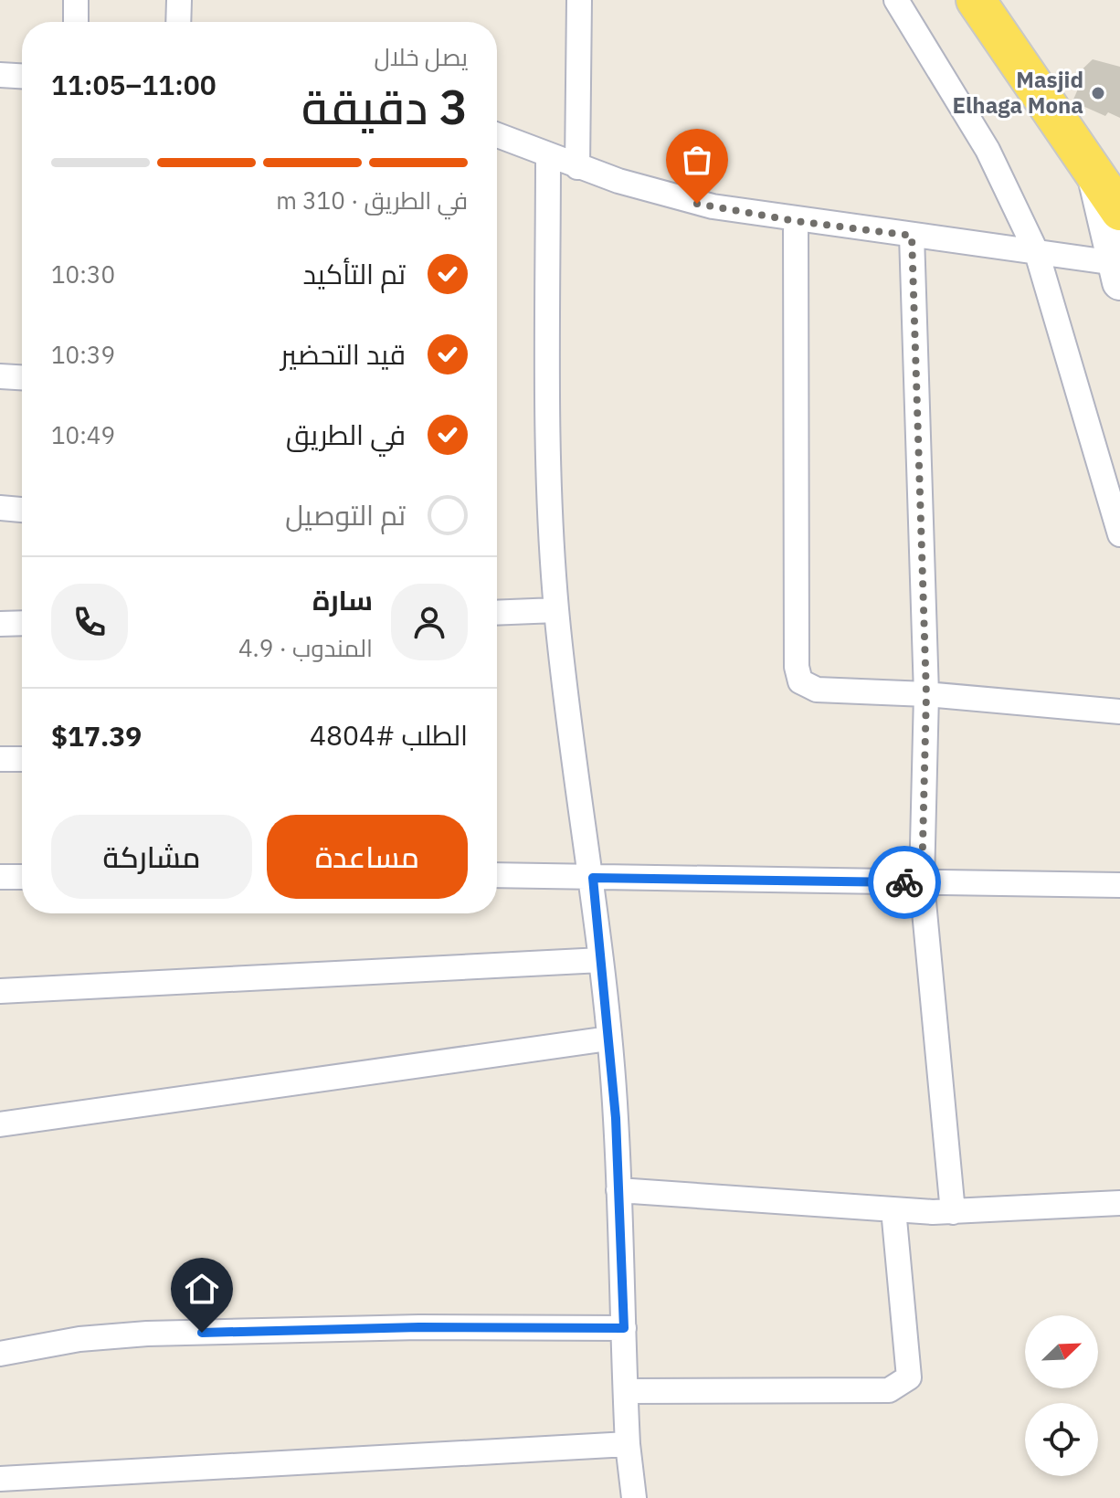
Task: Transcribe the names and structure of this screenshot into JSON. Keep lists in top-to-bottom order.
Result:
{
  "places": ["Masjid Elhaga Mona"],
  "north": "top right",
  "page": {
    "heading": ["3 دقيقة", "يصل خلال", "11:00–11:05"],
    "panel": [
      "سارة",
      "المندوب · 4.9",
      "الطلب #4804",
      "$17.39"
    ],
    "bar": "في الطريق · 310 m",
    "list": [
      ["تم التأكيد", "10:30"],
      ["قيد التحضير", "10:39"],
      ["في الطريق", "10:49"],
      "تم التوصيل"
    ],
    "buttons": ["مساعدة", "مشاركة"]
  }
}
